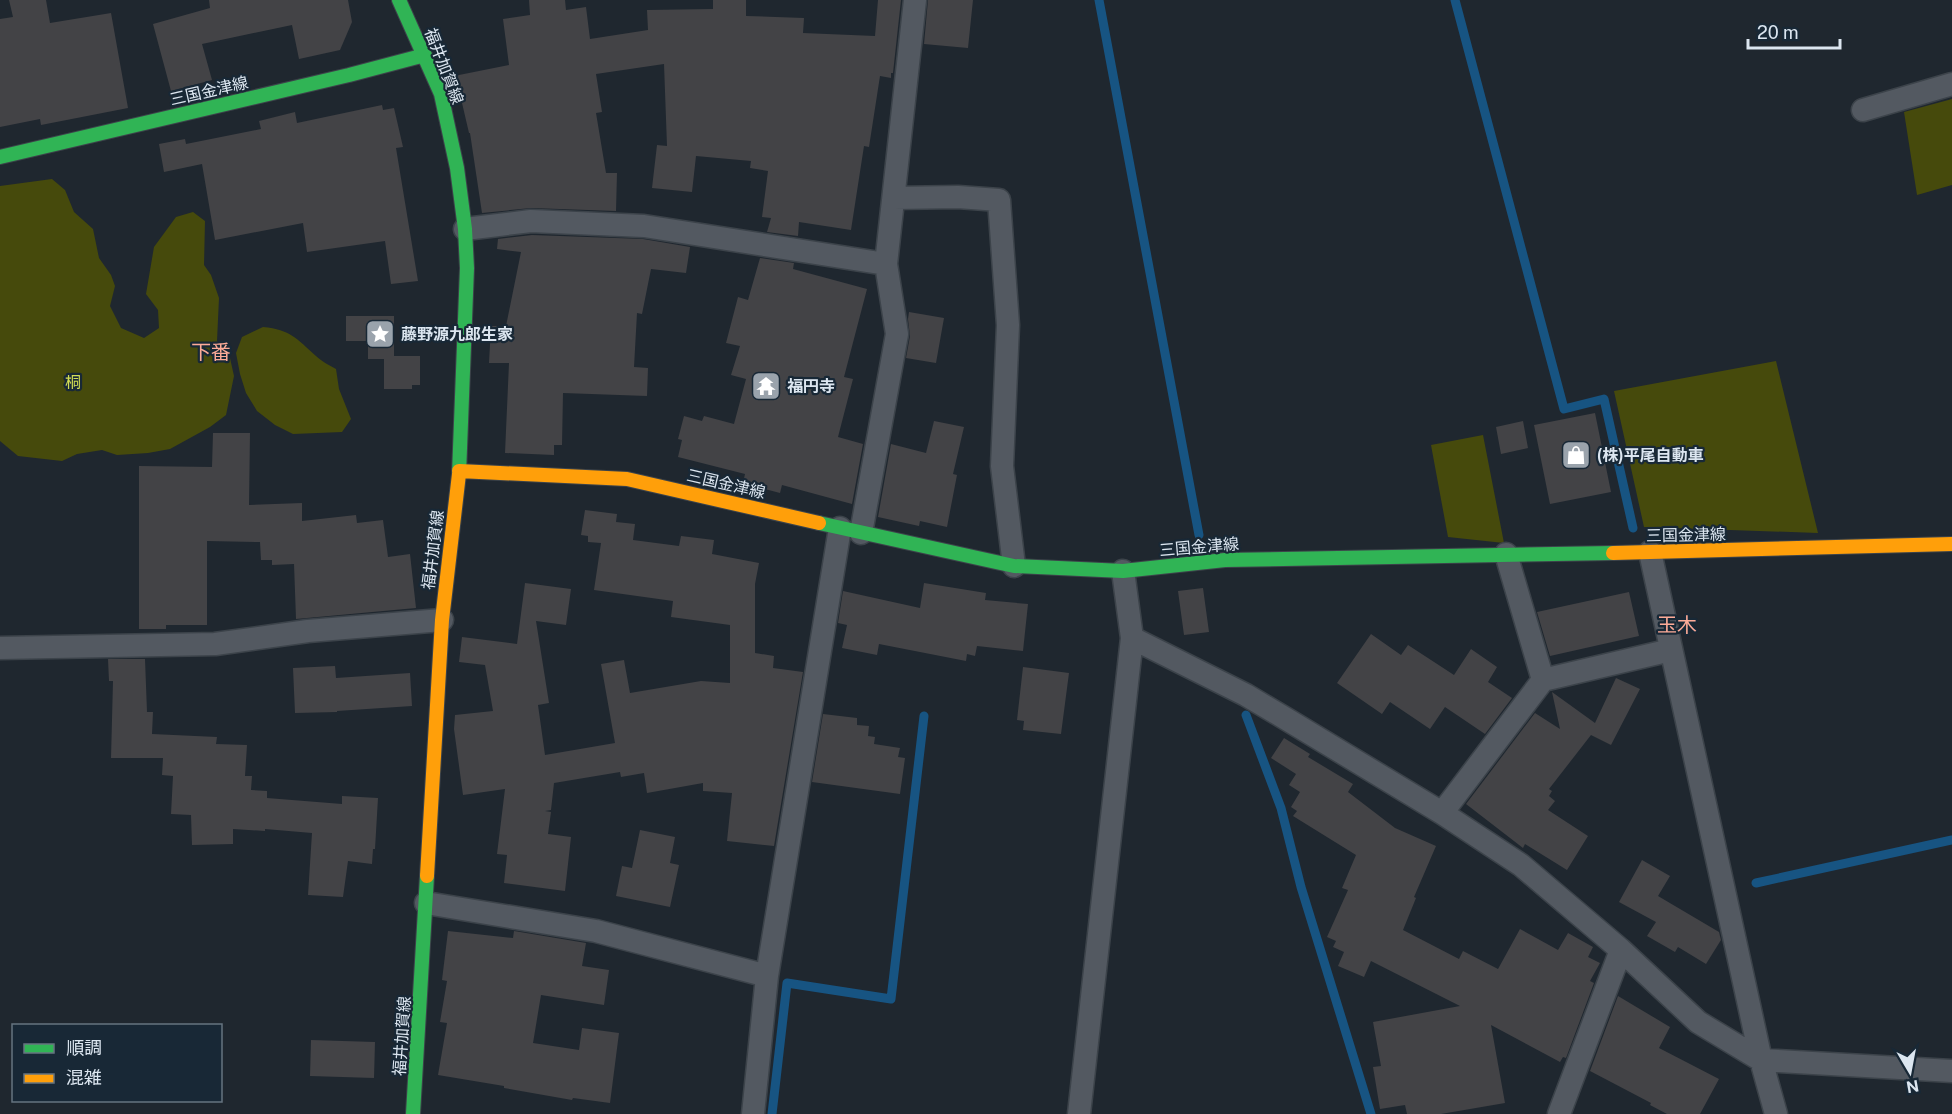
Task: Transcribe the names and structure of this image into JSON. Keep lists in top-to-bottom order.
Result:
{
  "streets": {
    "main road": ["福井加賀線", "三国金津線"]
  },
  "crossings": [
    ["福井加賀線", "三国金津線"]
  ],
  "districts": ["下番", "玉木"],
  "parks": ["桐"],
  "places": {
    "place": ["藤野源九郎生家"],
    "temple": ["福円寺"],
    "shop": ["(株)平尾自動車"]
  },
  "legend": ["順調", "混雑"],
  "scale_bar": "20 m",
  "north": "bottom"
}
